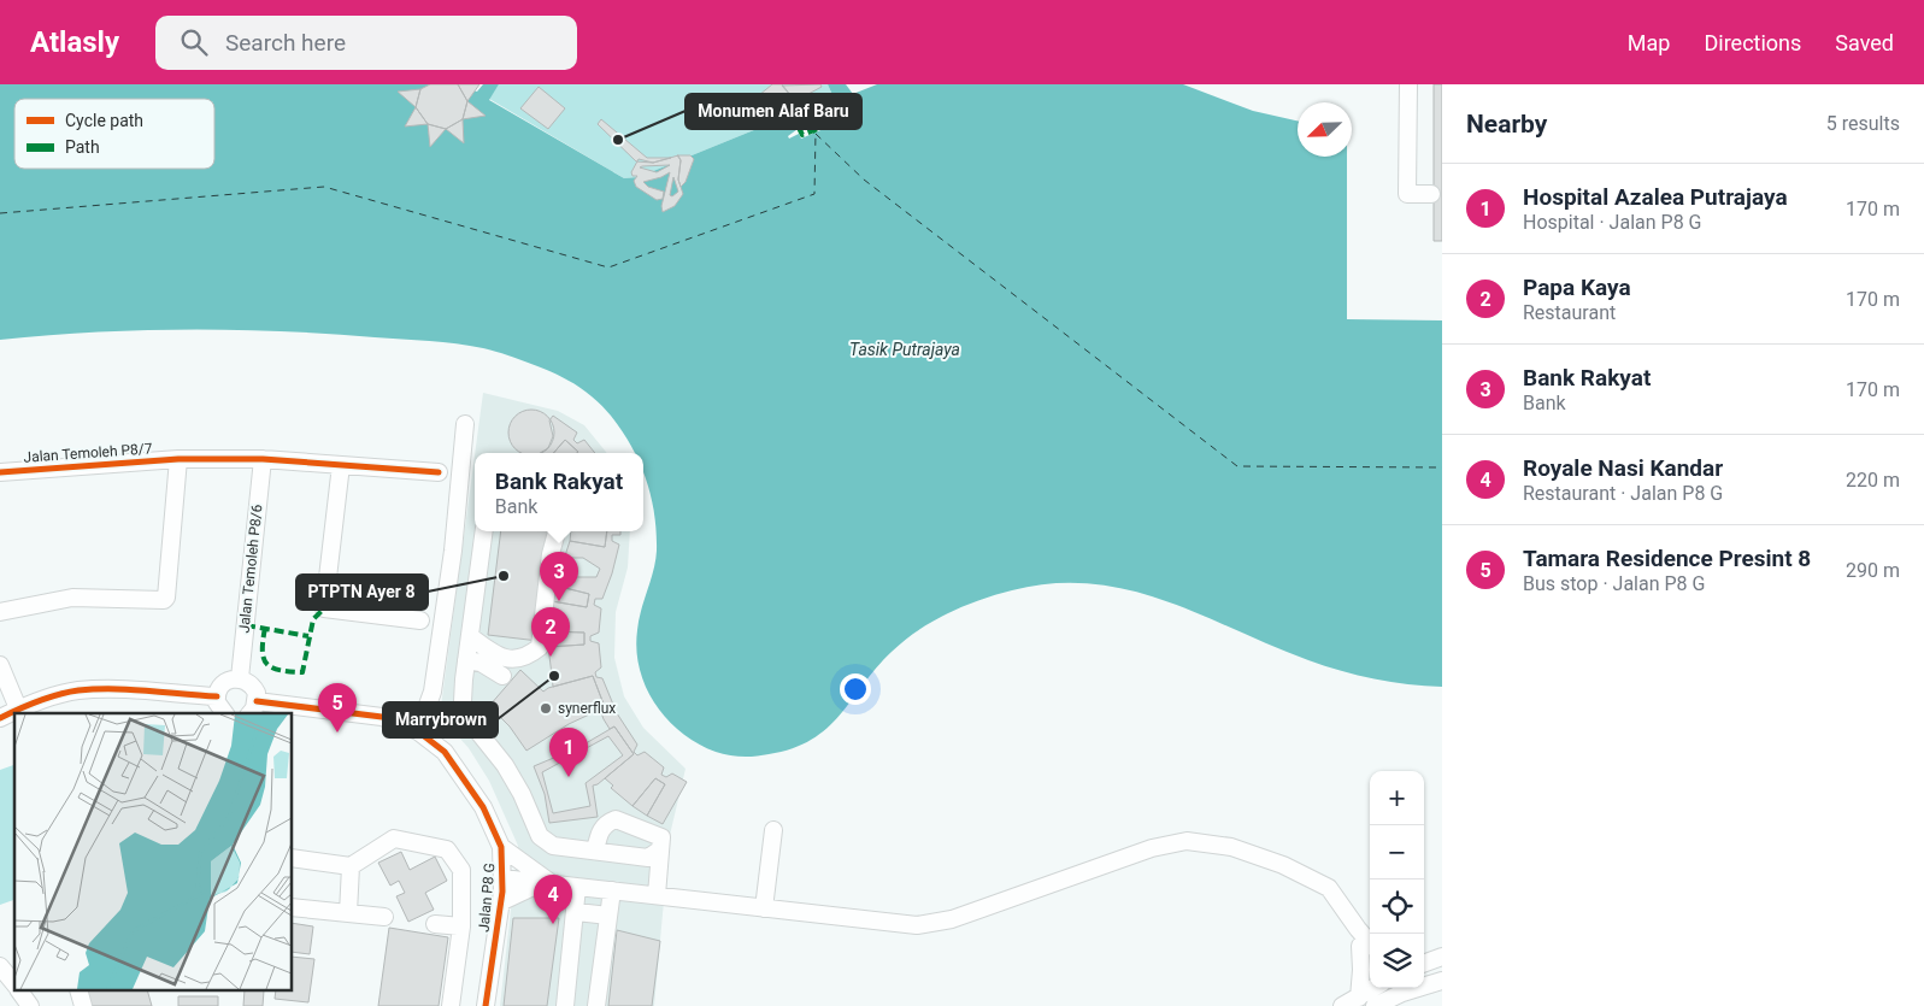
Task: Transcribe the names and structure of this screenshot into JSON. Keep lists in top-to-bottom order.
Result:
{
  "streets": {
    "street": ["Jalan Temoleh P8/7", "Jalan Temoleh P8/6", "Jalan P8 G"]
  },
  "crossings": [
    ["Jalan Temoleh P8/7", "Jalan Temoleh P8/6"]
  ],
  "water": ["Tasik Putrajaya"],
  "places": [
    "Monumen Alaf Baru",
    "PTPTN Ayer 8",
    "Marrybrown",
    "synerflux"
  ],
  "legend": ["Cycle path", "Path"],
  "north": "bottom left",
  "page": {
    "header": "Atlasly",
    "search": "Search here",
    "nav": ["Map", "Directions", "Saved"],
    "heading": ["Nearby", "5 results"],
    "list": [
      {
        "mark": "1",
        "name": "Hospital Azalea Putrajaya",
        "note": "Hospital · Jalan P8 G",
        "value": "170 m"
      },
      {
        "mark": "2",
        "name": "Papa Kaya",
        "note": "Restaurant",
        "value": "170 m"
      },
      {
        "mark": "3",
        "name": "Bank Rakyat",
        "note": "Bank",
        "value": "170 m"
      },
      {
        "mark": "4",
        "name": "Royale Nasi Kandar",
        "note": "Restaurant · Jalan P8 G",
        "value": "220 m"
      },
      {
        "mark": "5",
        "name": "Tamara Residence Presint 8",
        "note": "Bus stop · Jalan P8 G",
        "value": "290 m"
      }
    ],
    "popup": ["Bank Rakyat", "Bank"],
    "pins": [
      "3",
      "2",
      "5",
      "1",
      "4"
    ],
    "map_buttons": ["+", "−"]
  }
}
